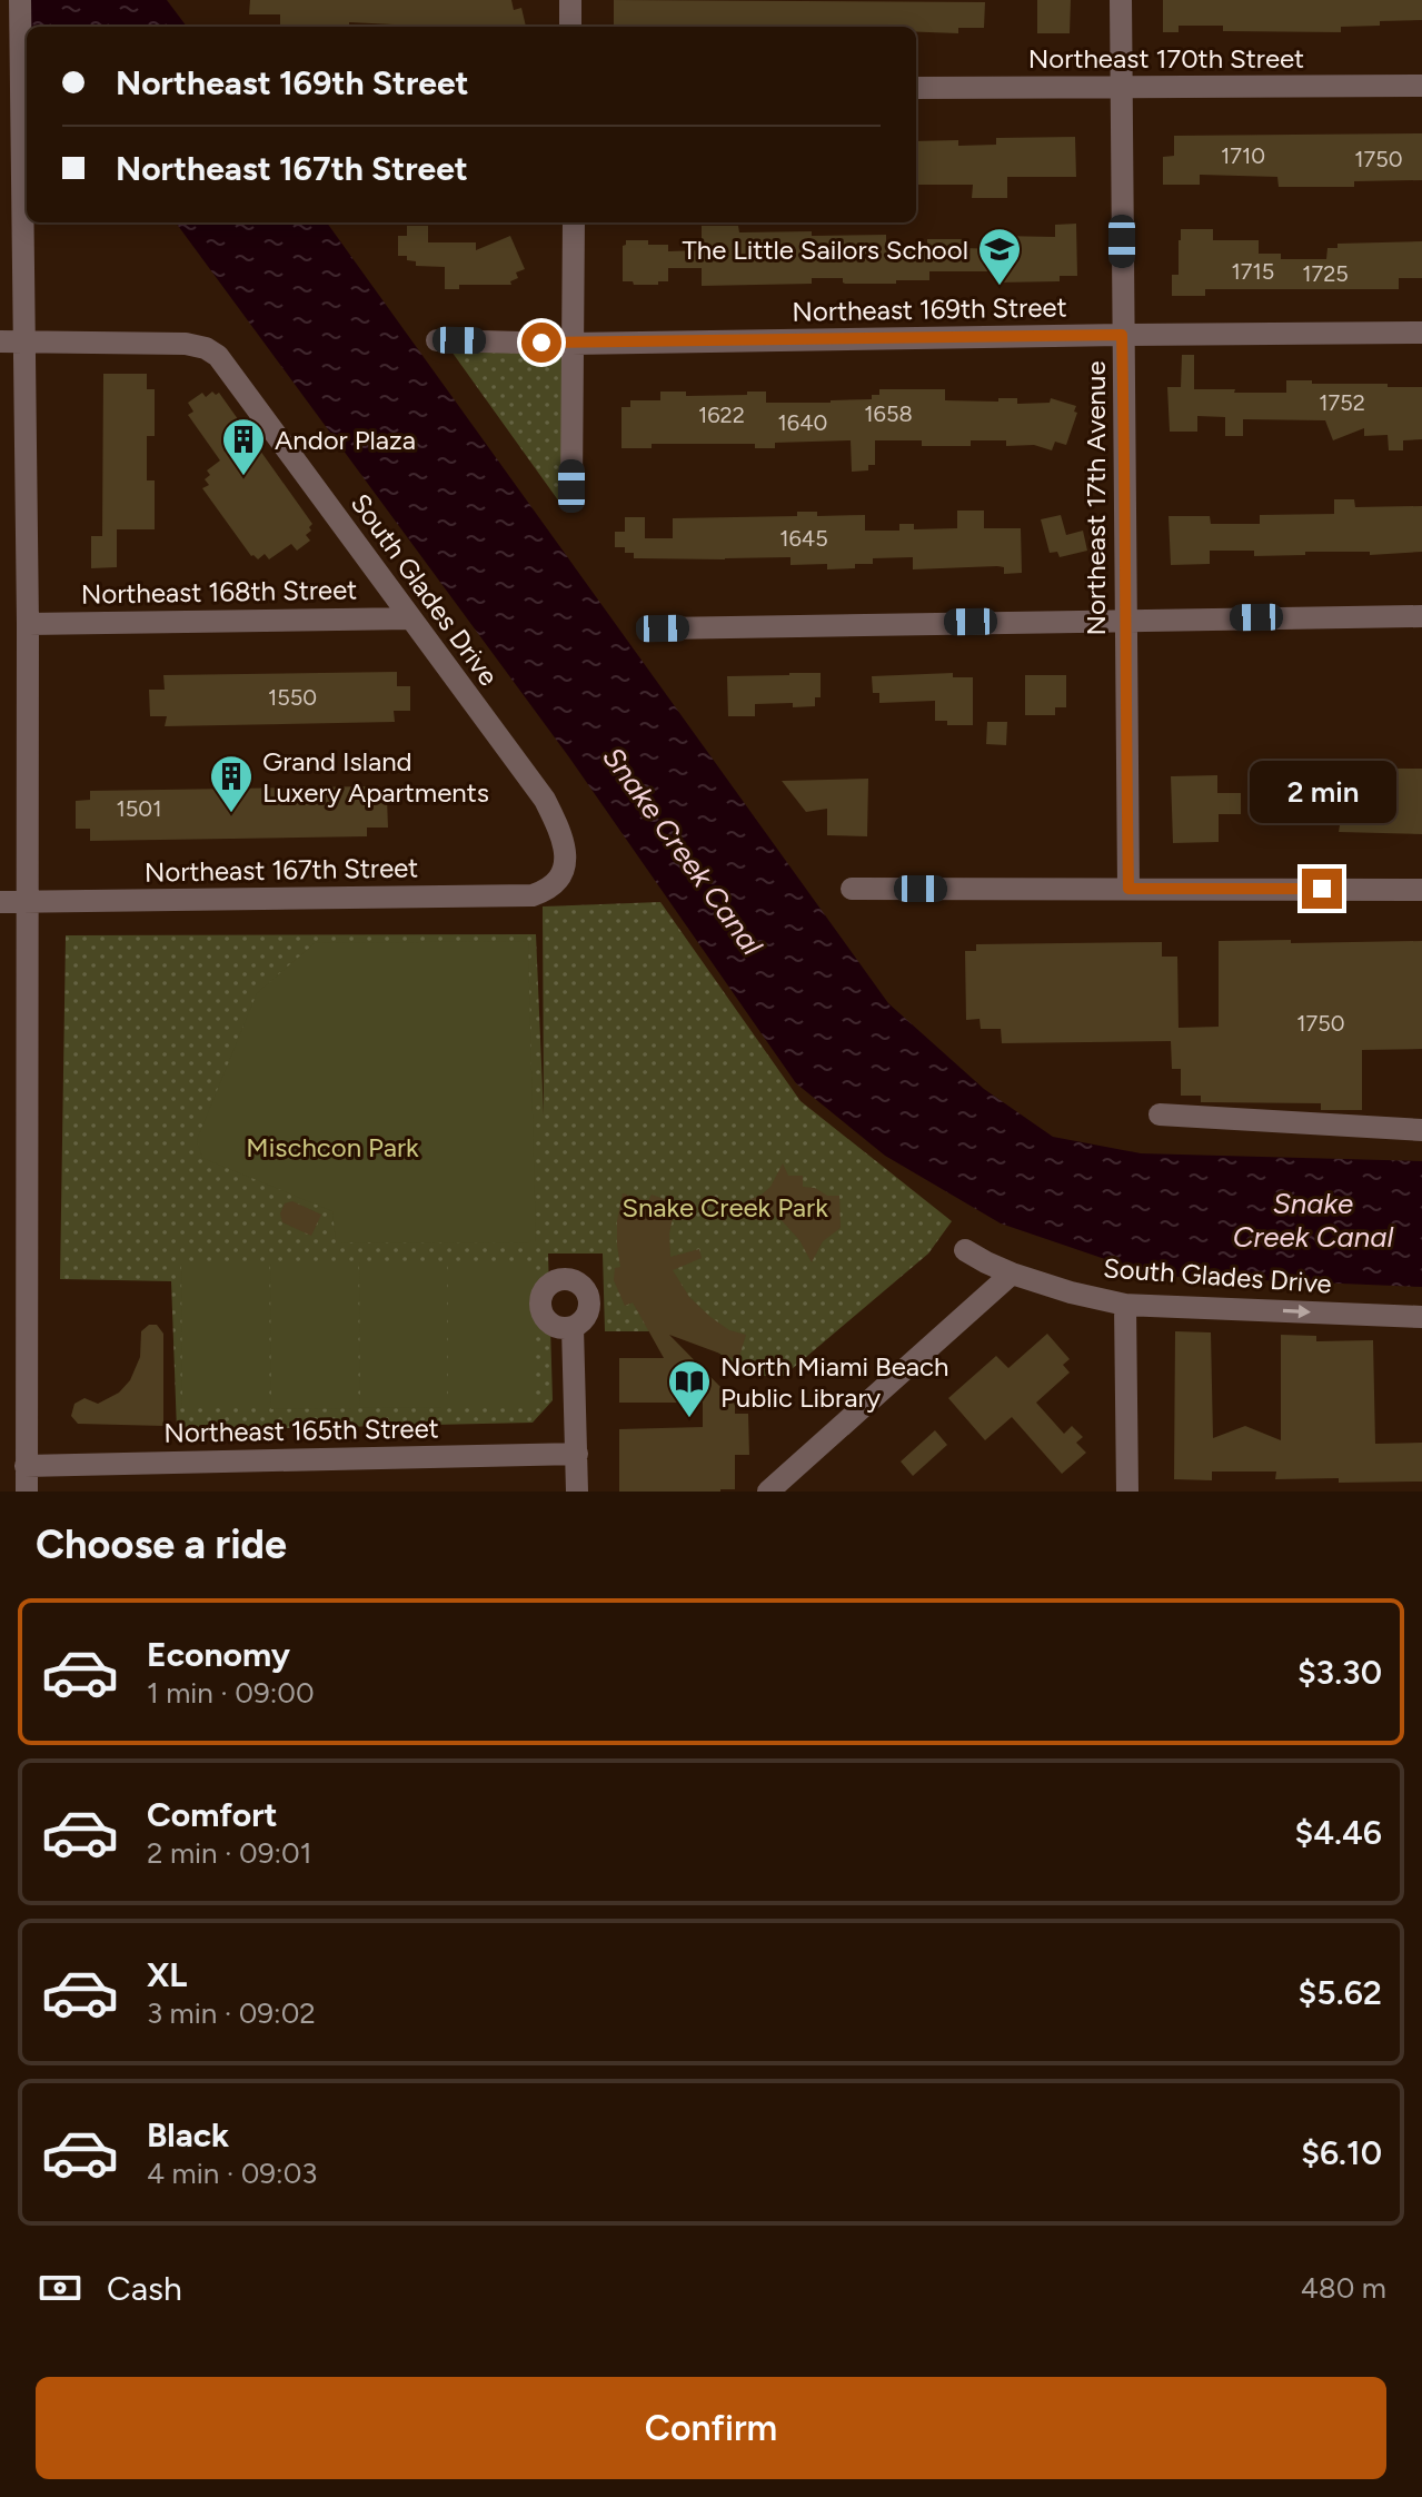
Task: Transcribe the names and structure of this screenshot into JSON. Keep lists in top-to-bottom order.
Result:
{
  "streets": {
    "street": [
      "Northeast 170th Street",
      "Northeast 169th Street",
      "Northeast 17th Avenue",
      "South Glades Drive",
      "Northeast 168th Street",
      "Northeast 167th Street",
      "Northeast 165th Street"
    ]
  },
  "crossings": [
    ["Northeast 170th Street", "Northeast 17th Avenue"],
    ["Northeast 169th Street", "Northeast 17th Avenue"],
    ["South Glades Drive", "Northeast 168th Street"],
    ["South Glades Drive", "Northeast 167th Street"]
  ],
  "water": ["Snake Creek Canal"],
  "parks": ["Mischcon Park", "Snake Creek Park"],
  "places": {
    "school or university": ["The Little Sailors School"],
    "building": ["Andor Plaza", "Grand Island Luxery Apartments"],
    "library": ["North Miami Beach Public Library"]
  },
  "house_numbers": [
    "1710",
    "1750",
    "1715",
    "1725",
    "1752",
    "1658",
    "1622",
    "1640",
    "1645",
    "1550",
    "1501",
    "1750"
  ],
  "page": {
    "banner": ["Northeast 169th Street", "Northeast 167th Street"],
    "bubble": "2 min",
    "heading": "Choose a ride",
    "list": [
      {
        "name": "Economy",
        "note": "1 min · 09:00",
        "value": "$3.30"
      },
      {
        "name": "Comfort",
        "note": "2 min · 09:01",
        "value": "$4.46"
      },
      {
        "name": "XL",
        "note": "3 min · 09:02",
        "value": "$5.62"
      },
      {
        "name": "Black",
        "note": "4 min · 09:03",
        "value": "$6.10"
      }
    ],
    "pay": ["Cash", "480 m"],
    "buttons": "Confirm"
  }
}
